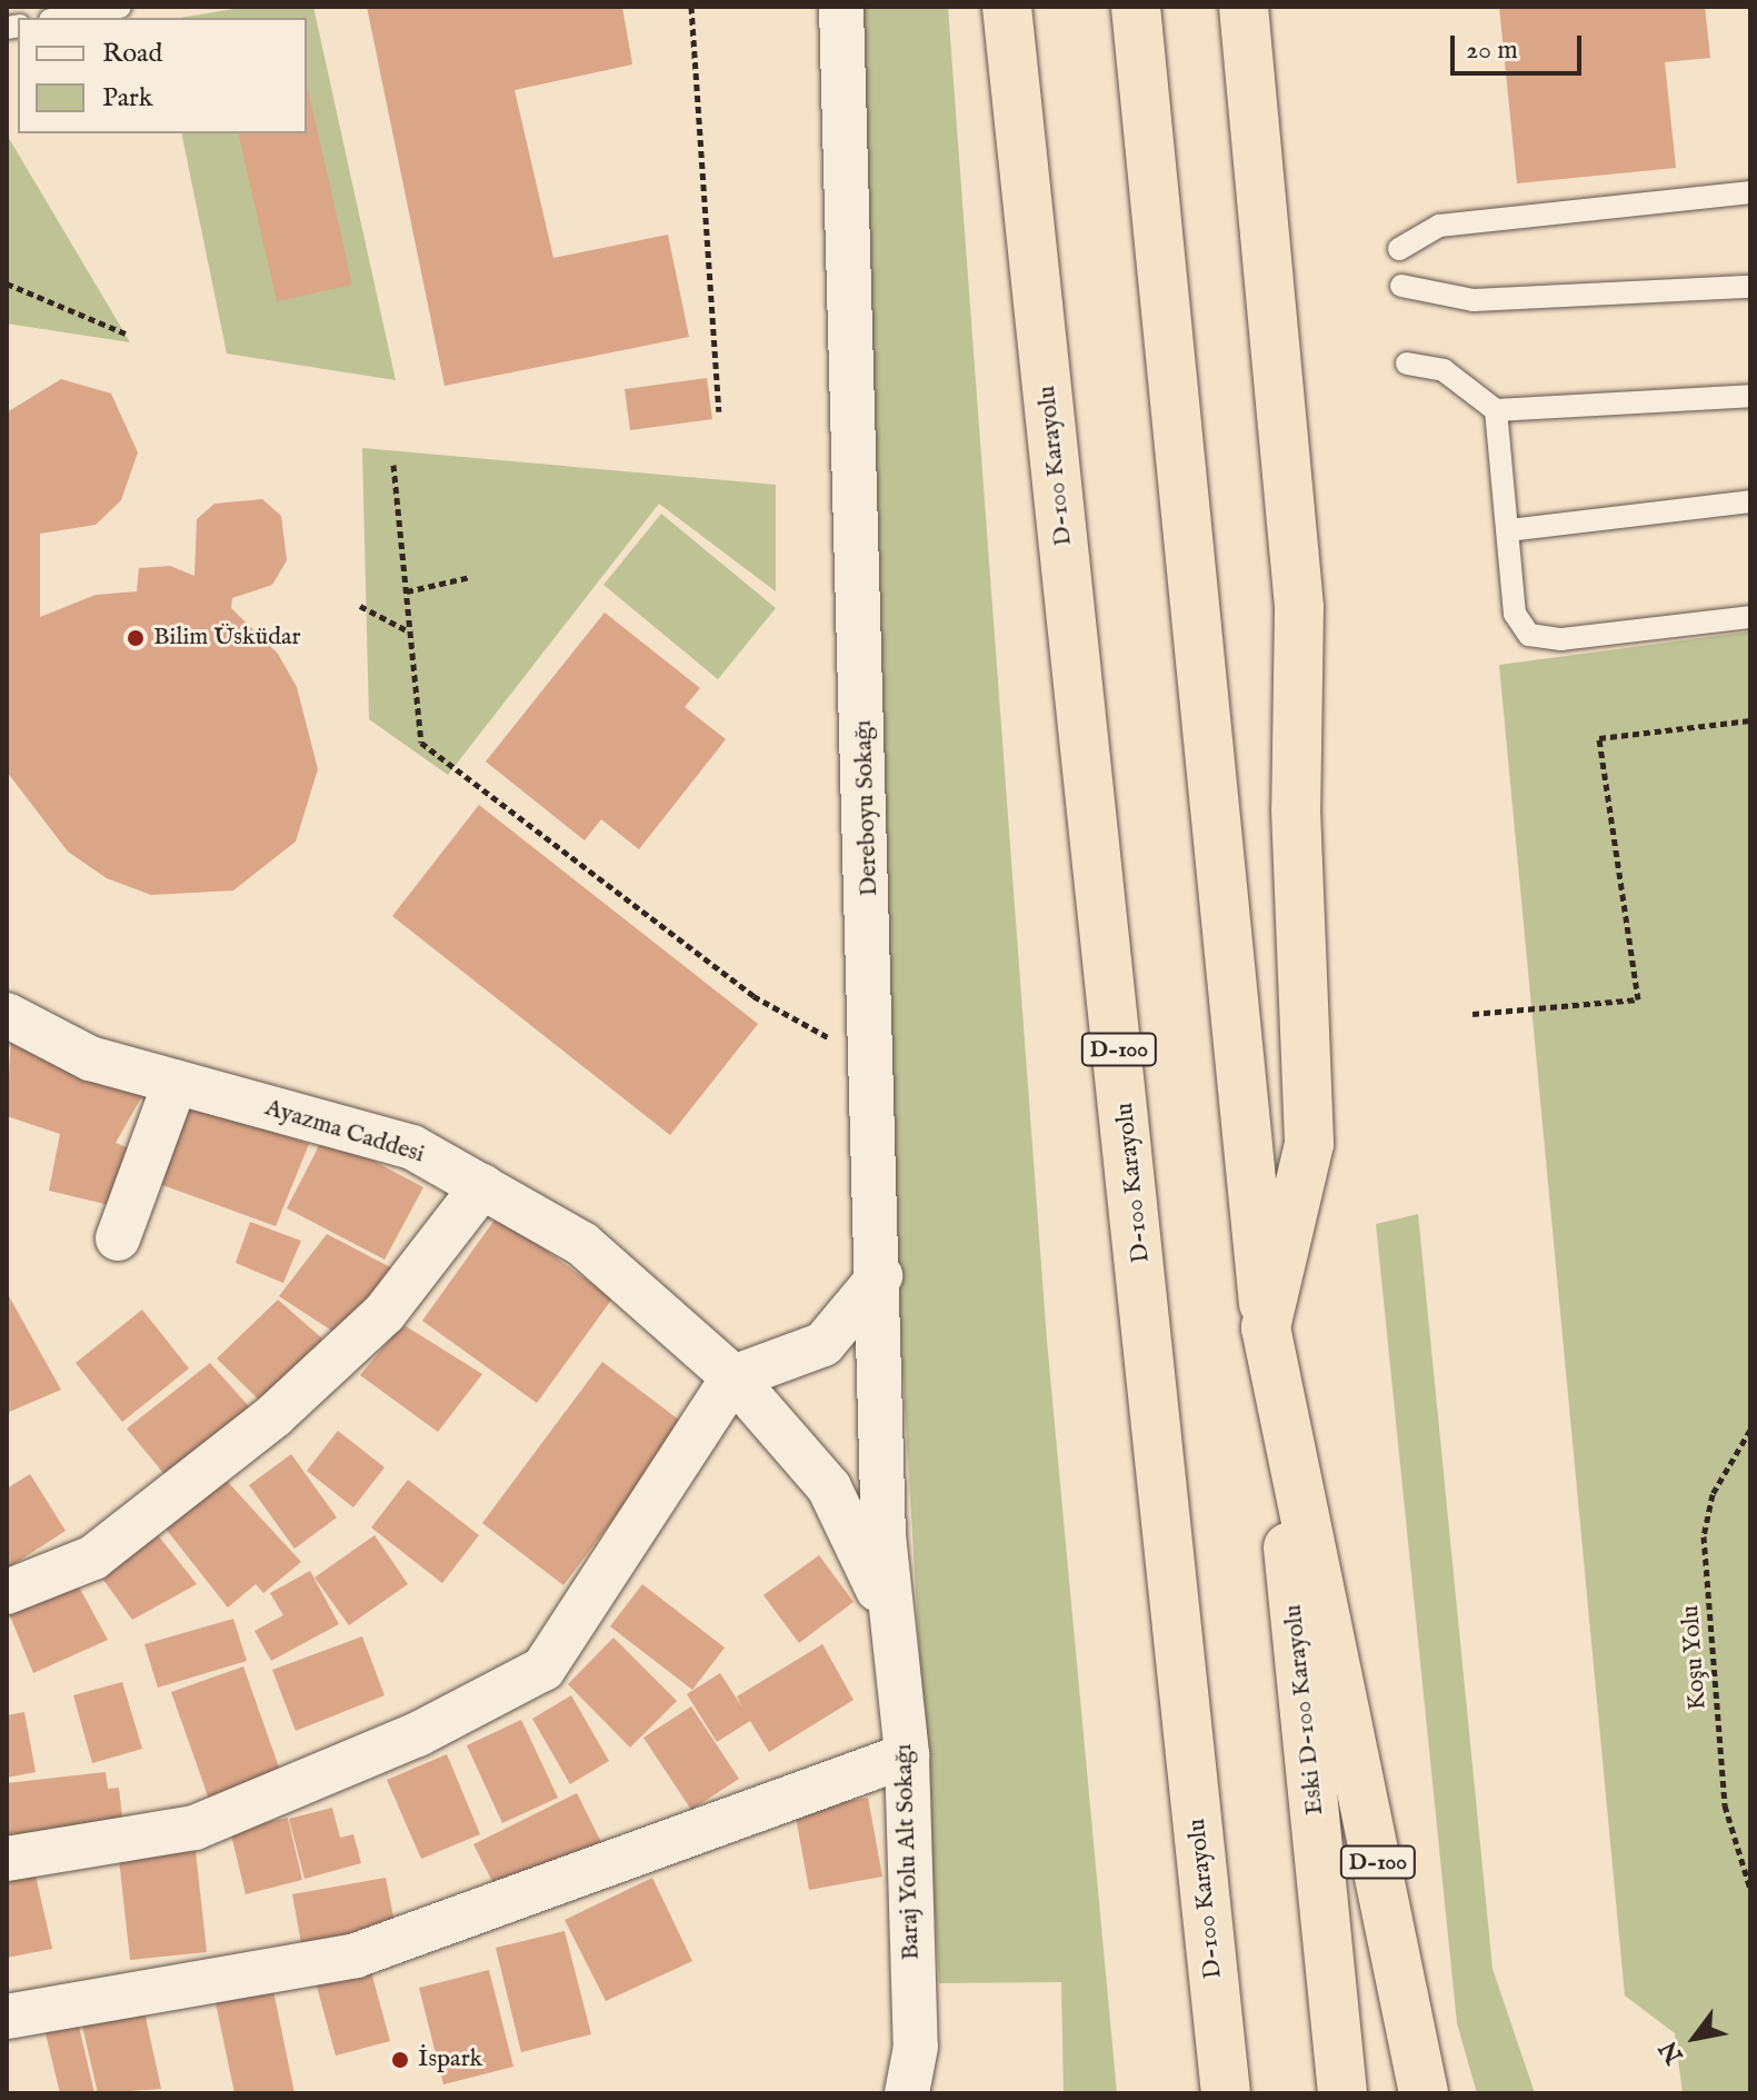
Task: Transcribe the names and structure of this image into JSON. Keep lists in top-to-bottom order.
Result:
{
  "streets": {
    "highway": ["D-100 Karayolu", "D-100", "Eski D-100 Karayolu"],
    "street": ["Dereboyu Sokağı", "Ayazma Caddesi", "Baraj Yolu Alt Sokağı"],
    "path": ["Koşu Yolu"]
  },
  "crossings": [
    ["Dereboyu Sokağı", "Ayazma Caddesi"],
    ["Dereboyu Sokağı", "Baraj Yolu Alt Sokağı"],
    ["Ayazma Caddesi", "Baraj Yolu Alt Sokağı"]
  ],
  "places": ["Bilim Üsküdar", "İspark"],
  "legend": ["Road", "Park"],
  "scale_bar": "20 m",
  "north": "bottom left"
}
